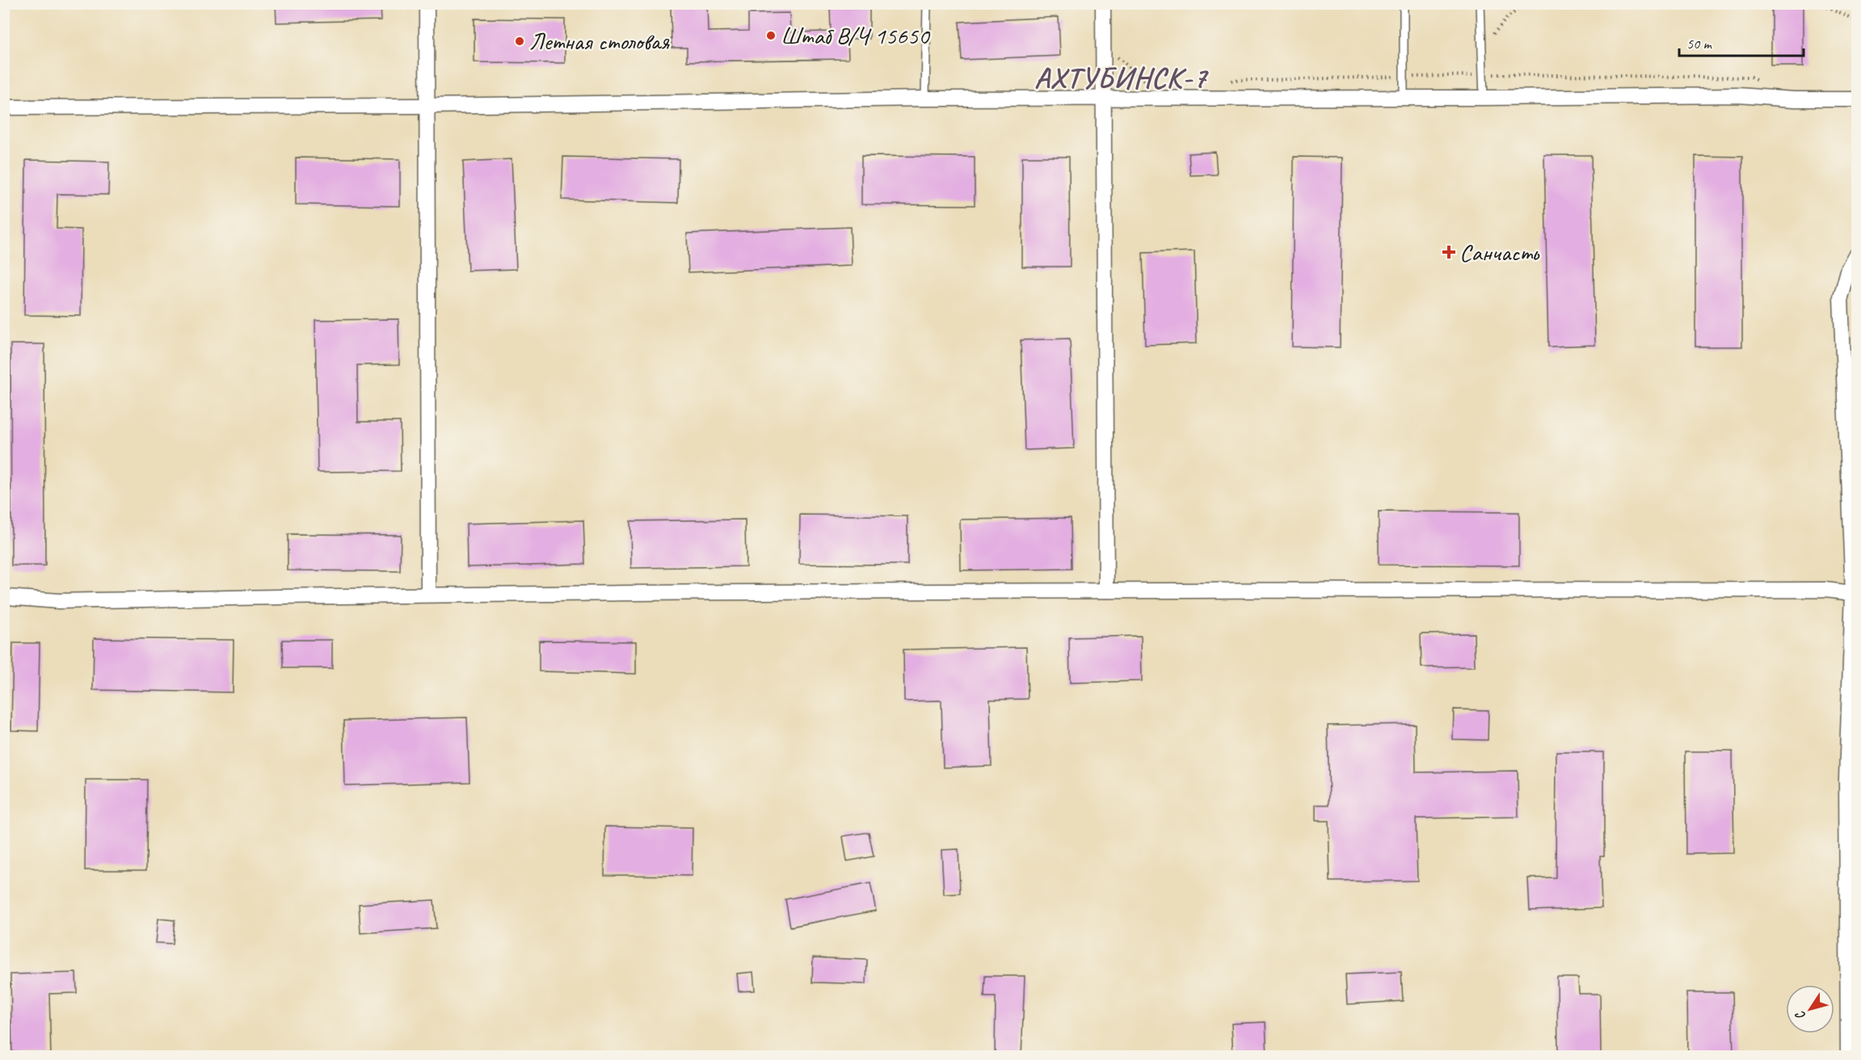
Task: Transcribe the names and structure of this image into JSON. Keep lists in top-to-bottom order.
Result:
{
  "districts": ["АХТУБИНСК-7"],
  "places": {
    "other": ["Штаб В/Ч 15650", "Летная столовая"],
    "health": ["Санчасть"]
  },
  "scale_bar": "50 m",
  "north": "bottom left"
}
